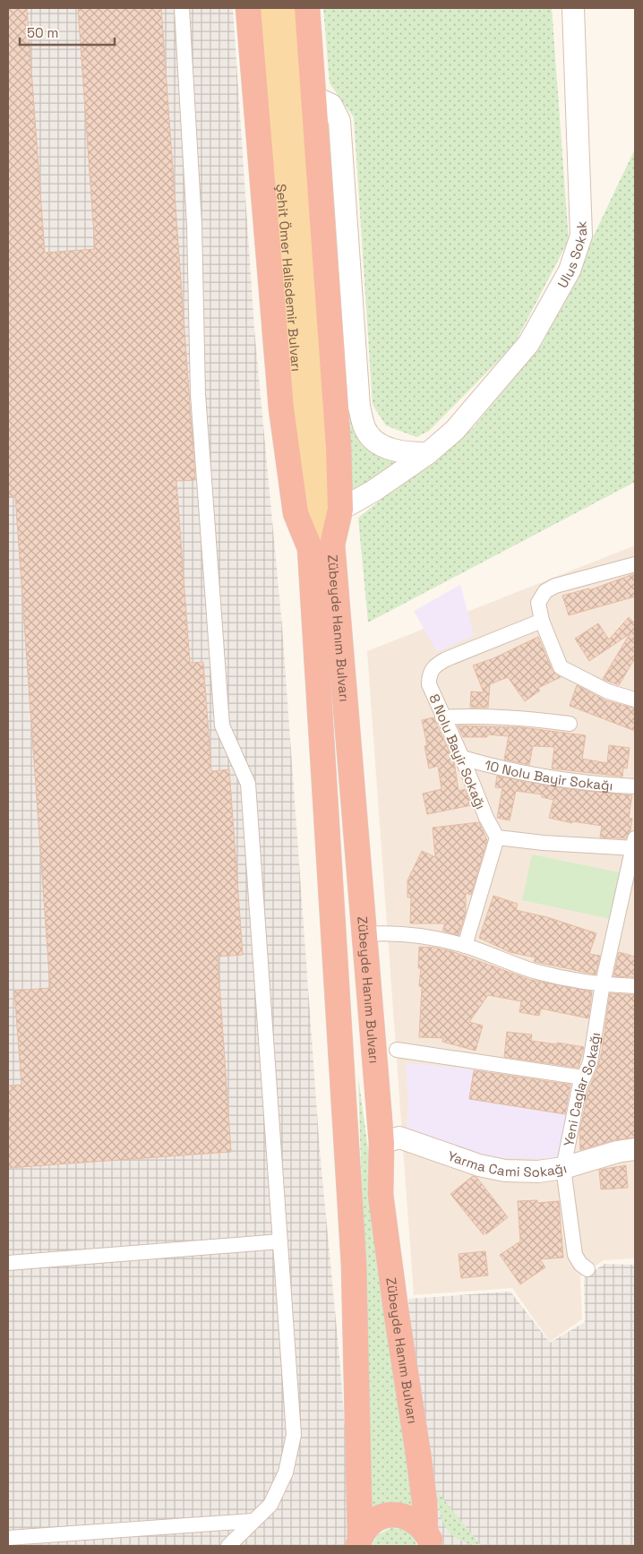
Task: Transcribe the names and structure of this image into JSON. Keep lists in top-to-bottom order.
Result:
{
  "streets": {
    "highway": ["Zübeyde Hanım Bulvarı"],
    "main road": ["Şehit Ömer Halisdemir Bulvarı"],
    "street": [
      "Ulus Sokak",
      "8 Nolu Bayir Sokağı",
      "10 Nolu Bayir Sokağı",
      "Yeni Caglar Sokağı",
      "Yarma Cami Sokağı"
    ]
  },
  "crossings": [
    ["Şehit Ömer Halisdemir Bulvarı", "Zübeyde Hanım Bulvarı"],
    ["Zübeyde Hanım Bulvarı", "Yarma Cami Sokağı"],
    ["8 Nolu Bayir Sokağı", "10 Nolu Bayir Sokağı"],
    ["Yeni Caglar Sokağı", "Yarma Cami Sokağı"]
  ],
  "scale_bar": "50 m"
}
